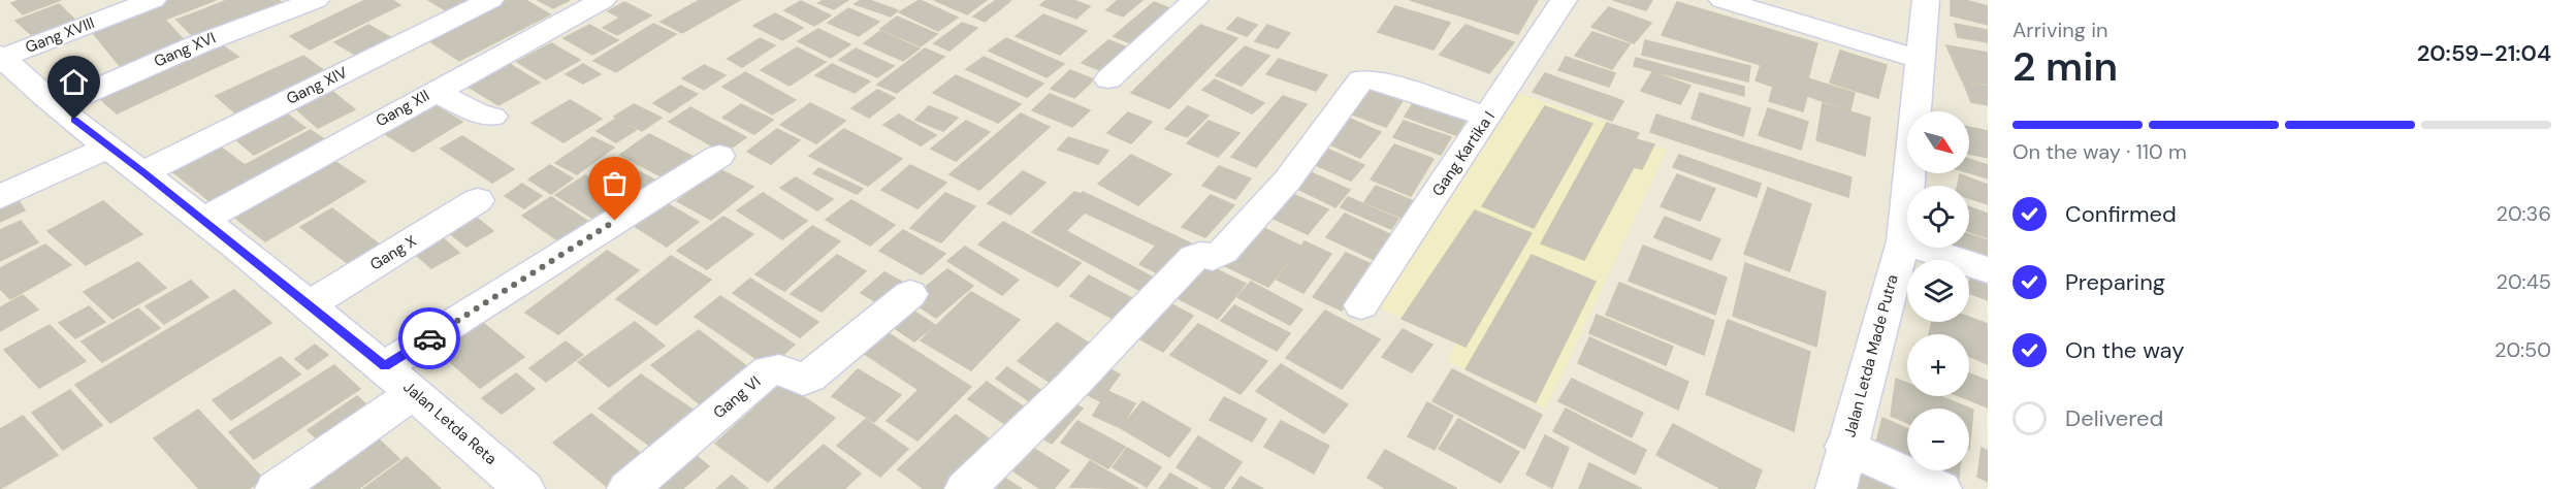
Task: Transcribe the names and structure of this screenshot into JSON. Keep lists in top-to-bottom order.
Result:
{
  "streets": {
    "street": [
      "Gang XVIII",
      "Gang XVI",
      "Gang XIV",
      "Gang XII",
      "Gang Kartika I",
      "Gang X",
      "Jalan Letda Made Putra",
      "Gang VI",
      "Jalan Letda Reta"
    ]
  },
  "crossings": [
    ["Gang XVIII", "Jalan Letda Reta"],
    ["Gang XVI", "Jalan Letda Reta"],
    ["Gang XIV", "Jalan Letda Reta"],
    ["Gang XII", "Jalan Letda Reta"],
    ["Gang X", "Jalan Letda Reta"]
  ],
  "north": "bottom right",
  "page": {
    "heading": ["2 min", "Arriving in", "20:59–21:04"],
    "bar": "On the way · 110 m",
    "map_buttons": ["+", "−"],
    "list": [
      ["Confirmed", "20:36"],
      ["Preparing", "20:45"],
      ["On the way", "20:50"],
      "Delivered"
    ]
  }
}
